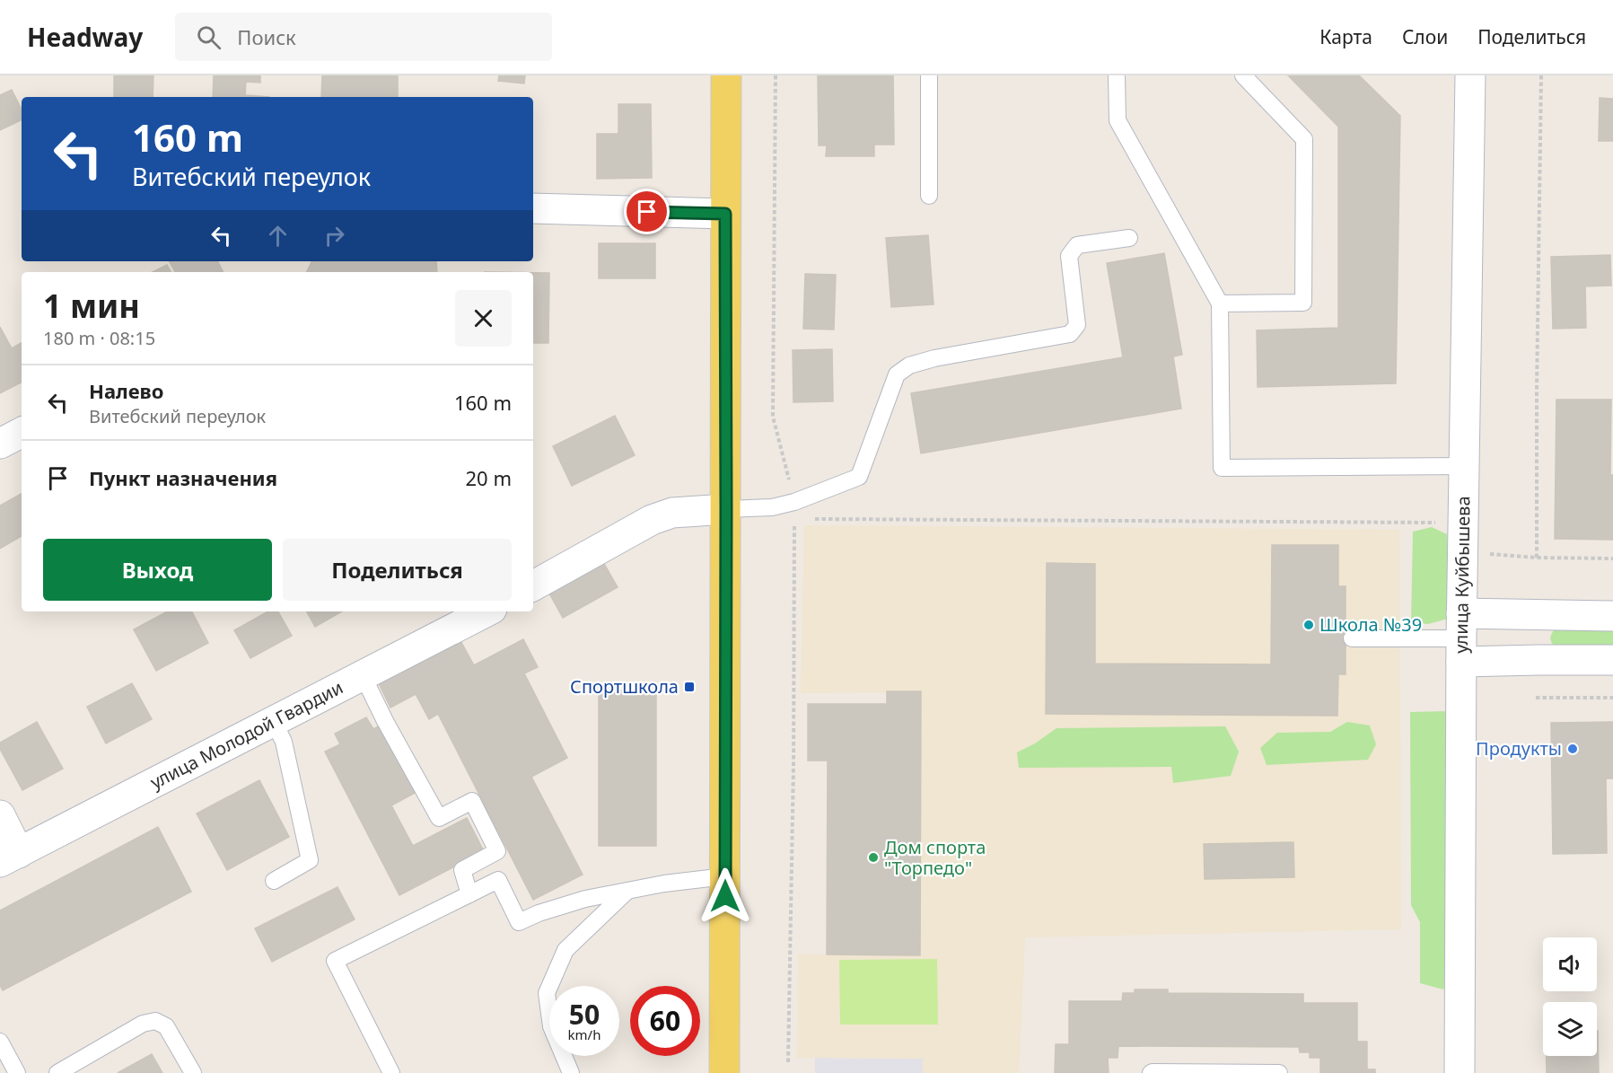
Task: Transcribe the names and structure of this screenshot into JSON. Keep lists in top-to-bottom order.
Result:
{
  "streets": {
    "street": ["улица Куйбышева", "улица Молодой Гвардии"]
  },
  "places": {
    "other": ["Школа №39", "Продукты", "Дом спорта \"Торпедо\""],
    "transit": ["Спортшкола"]
  },
  "page": {
    "header": "Headway",
    "search": "Поиск",
    "nav": ["Карта", "Слои", "Поделиться"],
    "turn": ["160 m", "Витебский переулок"],
    "heading": ["1 мин", "180 m · 08:15"],
    "list": [
      {
        "name": "Налево",
        "note": "Витебский переулок",
        "value": "160 m"
      },
      {
        "name": "Пункт назначения",
        "value": "20 m"
      }
    ],
    "buttons": ["Выход", "Поделиться"],
    "speed": "50 km/h",
    "limit": "60"
  }
}
